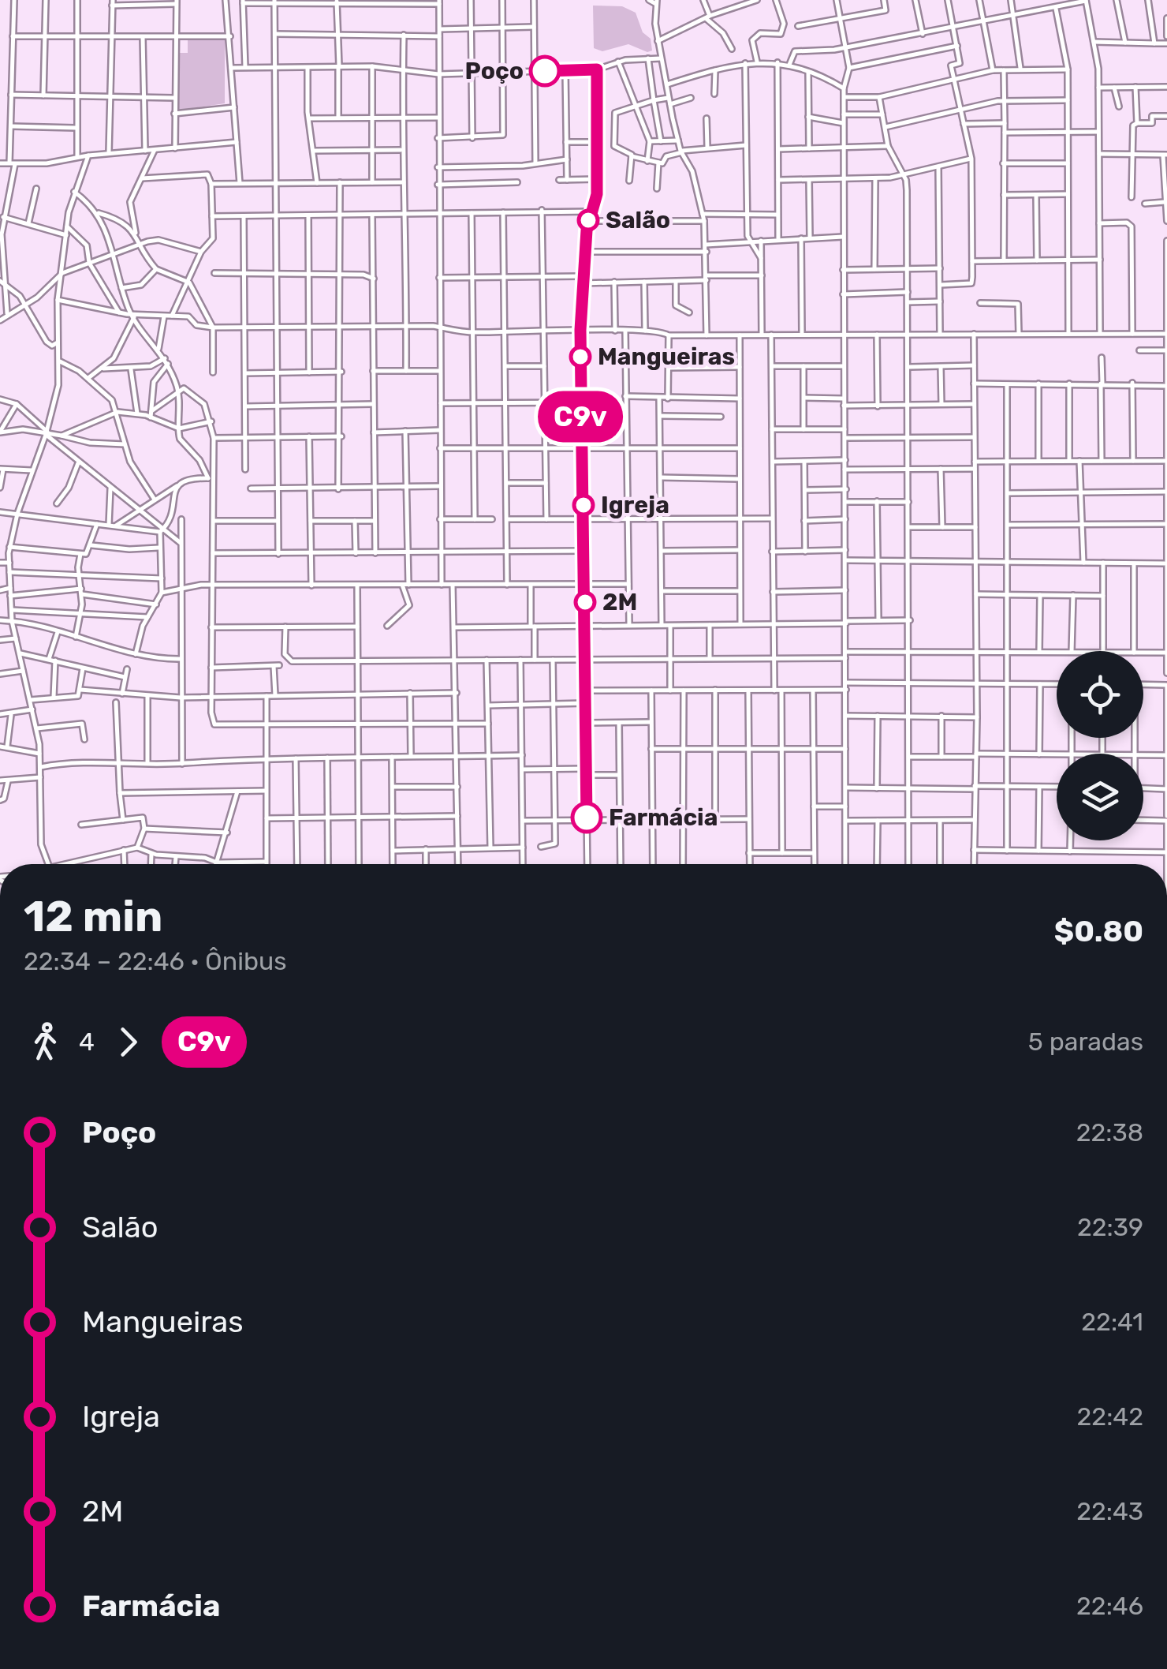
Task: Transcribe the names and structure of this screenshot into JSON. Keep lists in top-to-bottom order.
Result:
{
  "places": [
    "Poço",
    "Salão",
    "Mangueiras",
    "Igreja",
    "2M",
    "Farmácia"
  ],
  "lines": ["bus line C9v"],
  "page": {
    "on_map": "C9v",
    "heading": ["12 min", "22:34 – 22:46 · Ônibus", "$0.80"],
    "legs": ["4", "C9v", "5 paradas"],
    "list": [
      {
        "name": "Poço",
        "value": "22:38"
      },
      {
        "name": "Salão",
        "value": "22:39"
      },
      {
        "name": "Mangueiras",
        "value": "22:41"
      },
      {
        "name": "Igreja",
        "value": "22:42"
      },
      {
        "name": "2M",
        "value": "22:43"
      },
      {
        "name": "Farmácia",
        "value": "22:46"
      }
    ]
  }
}
